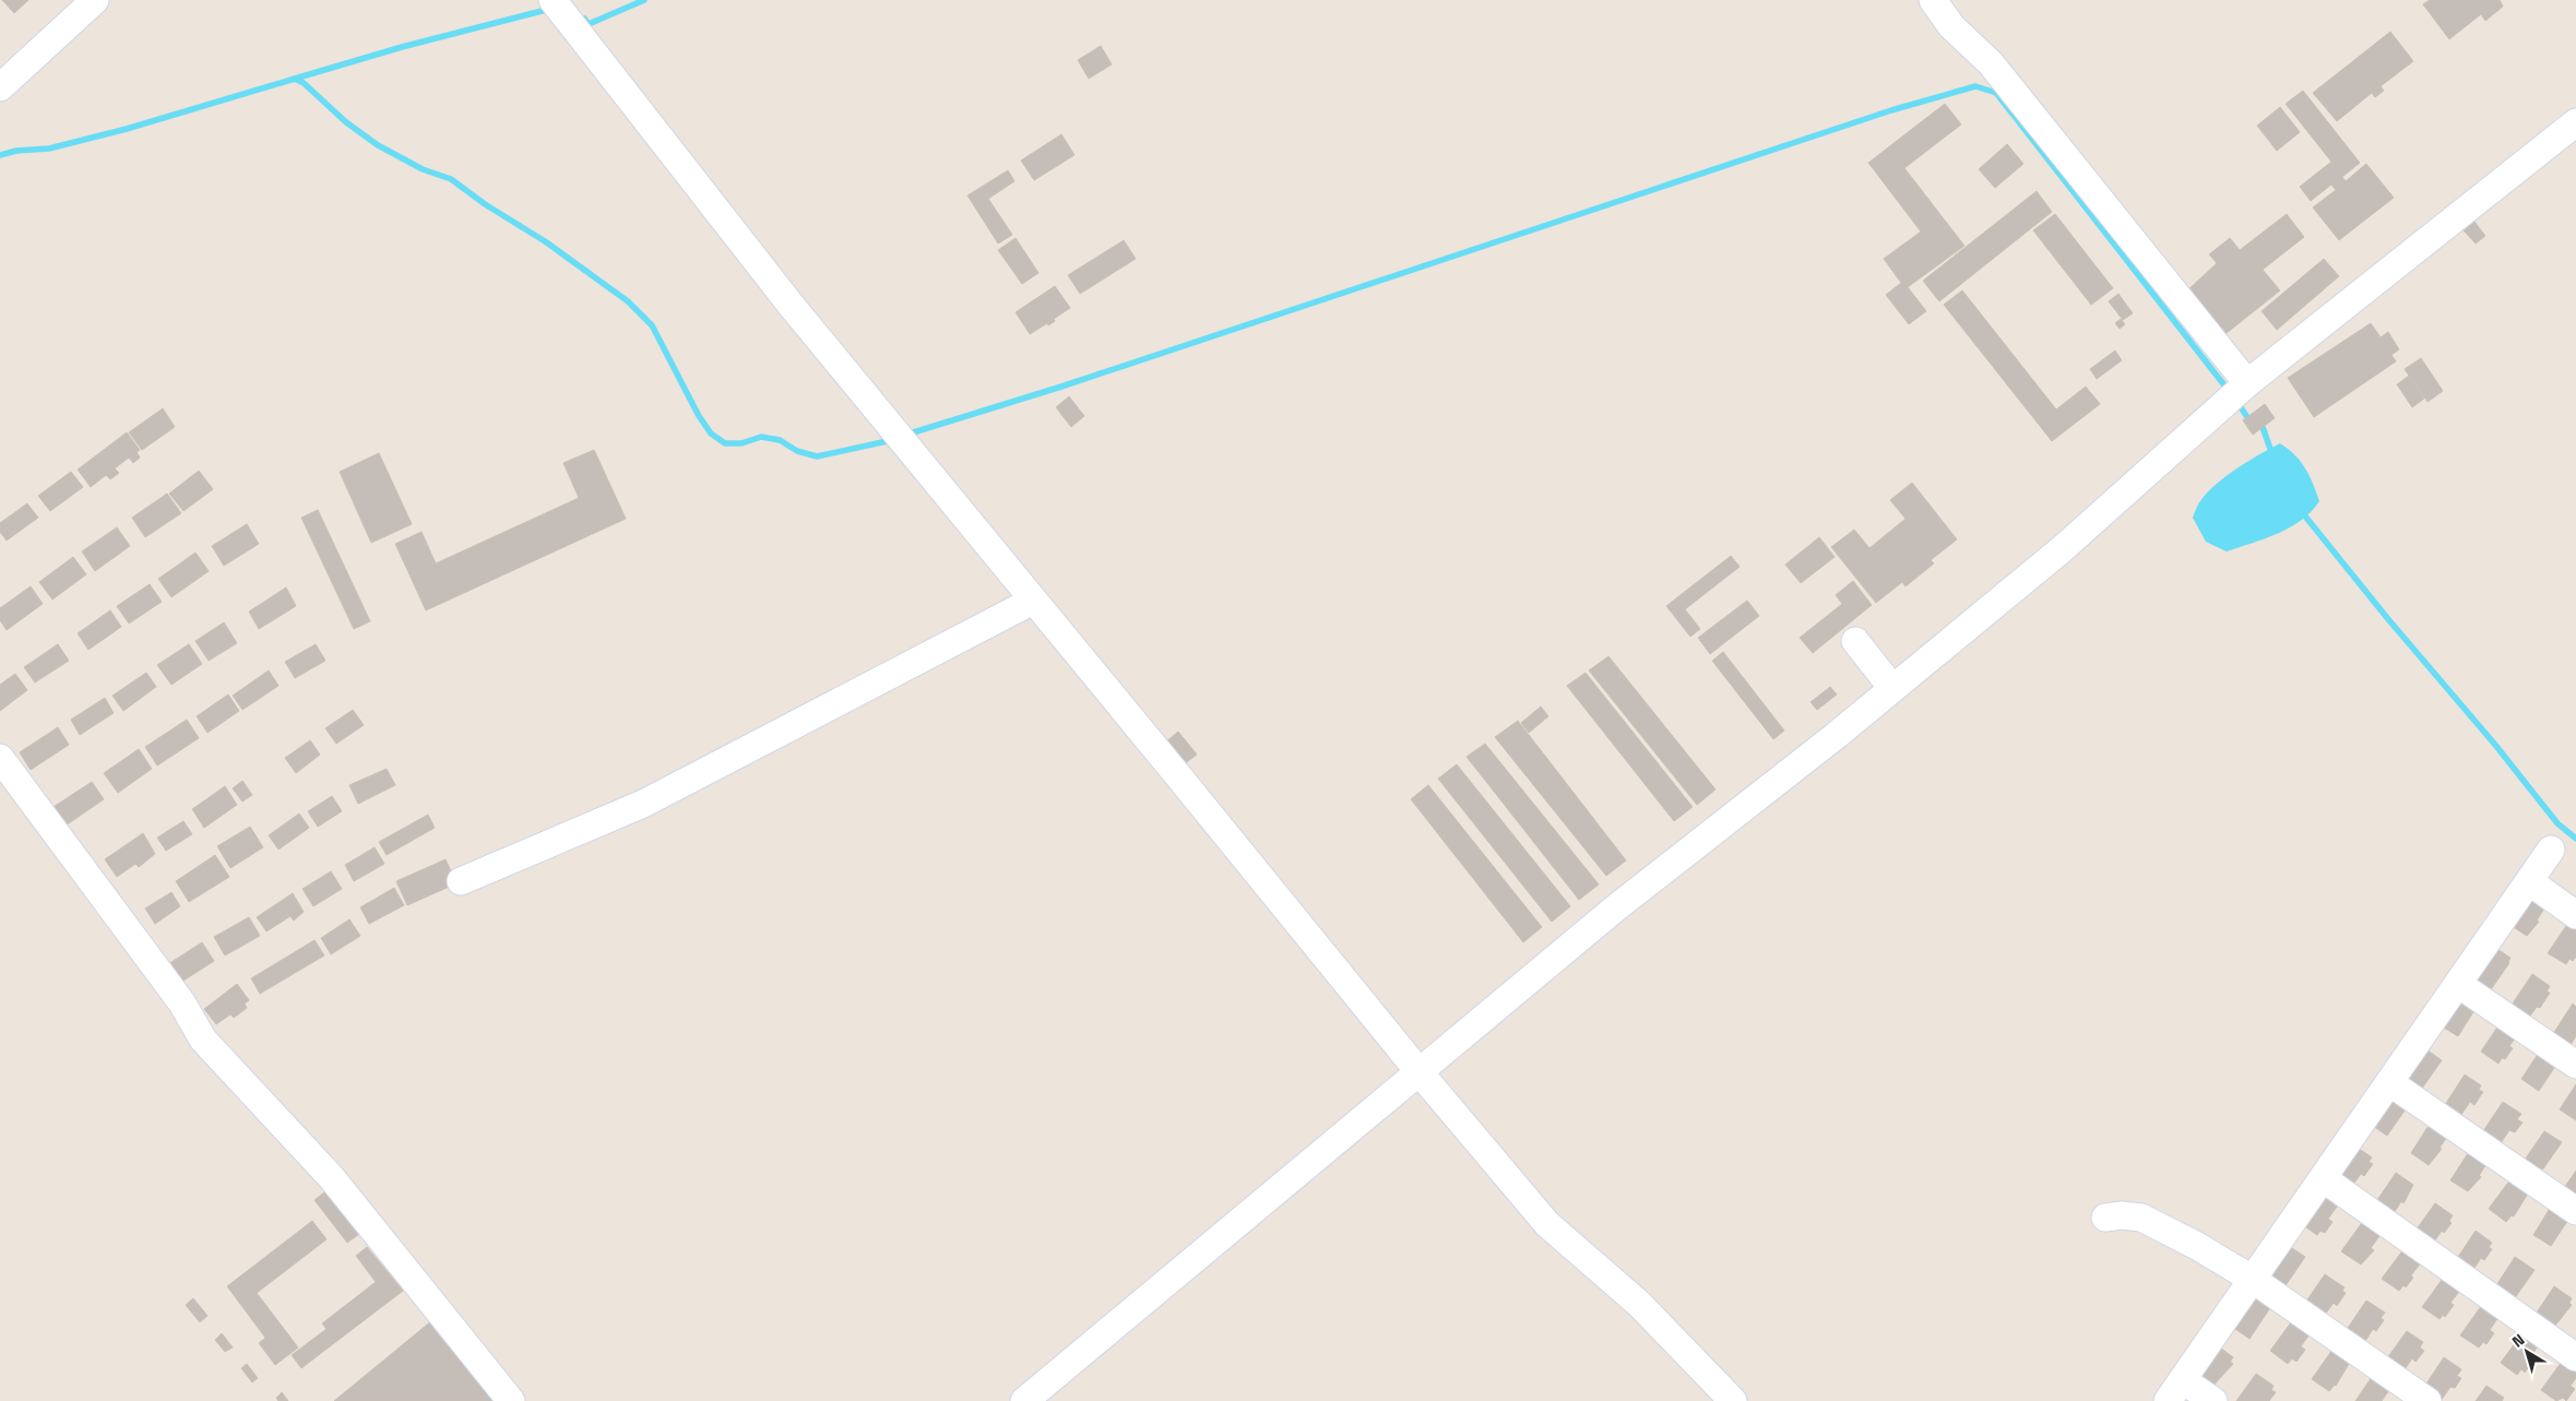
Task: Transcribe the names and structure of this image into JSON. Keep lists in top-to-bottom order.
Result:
{
  "north": "top left"
}
